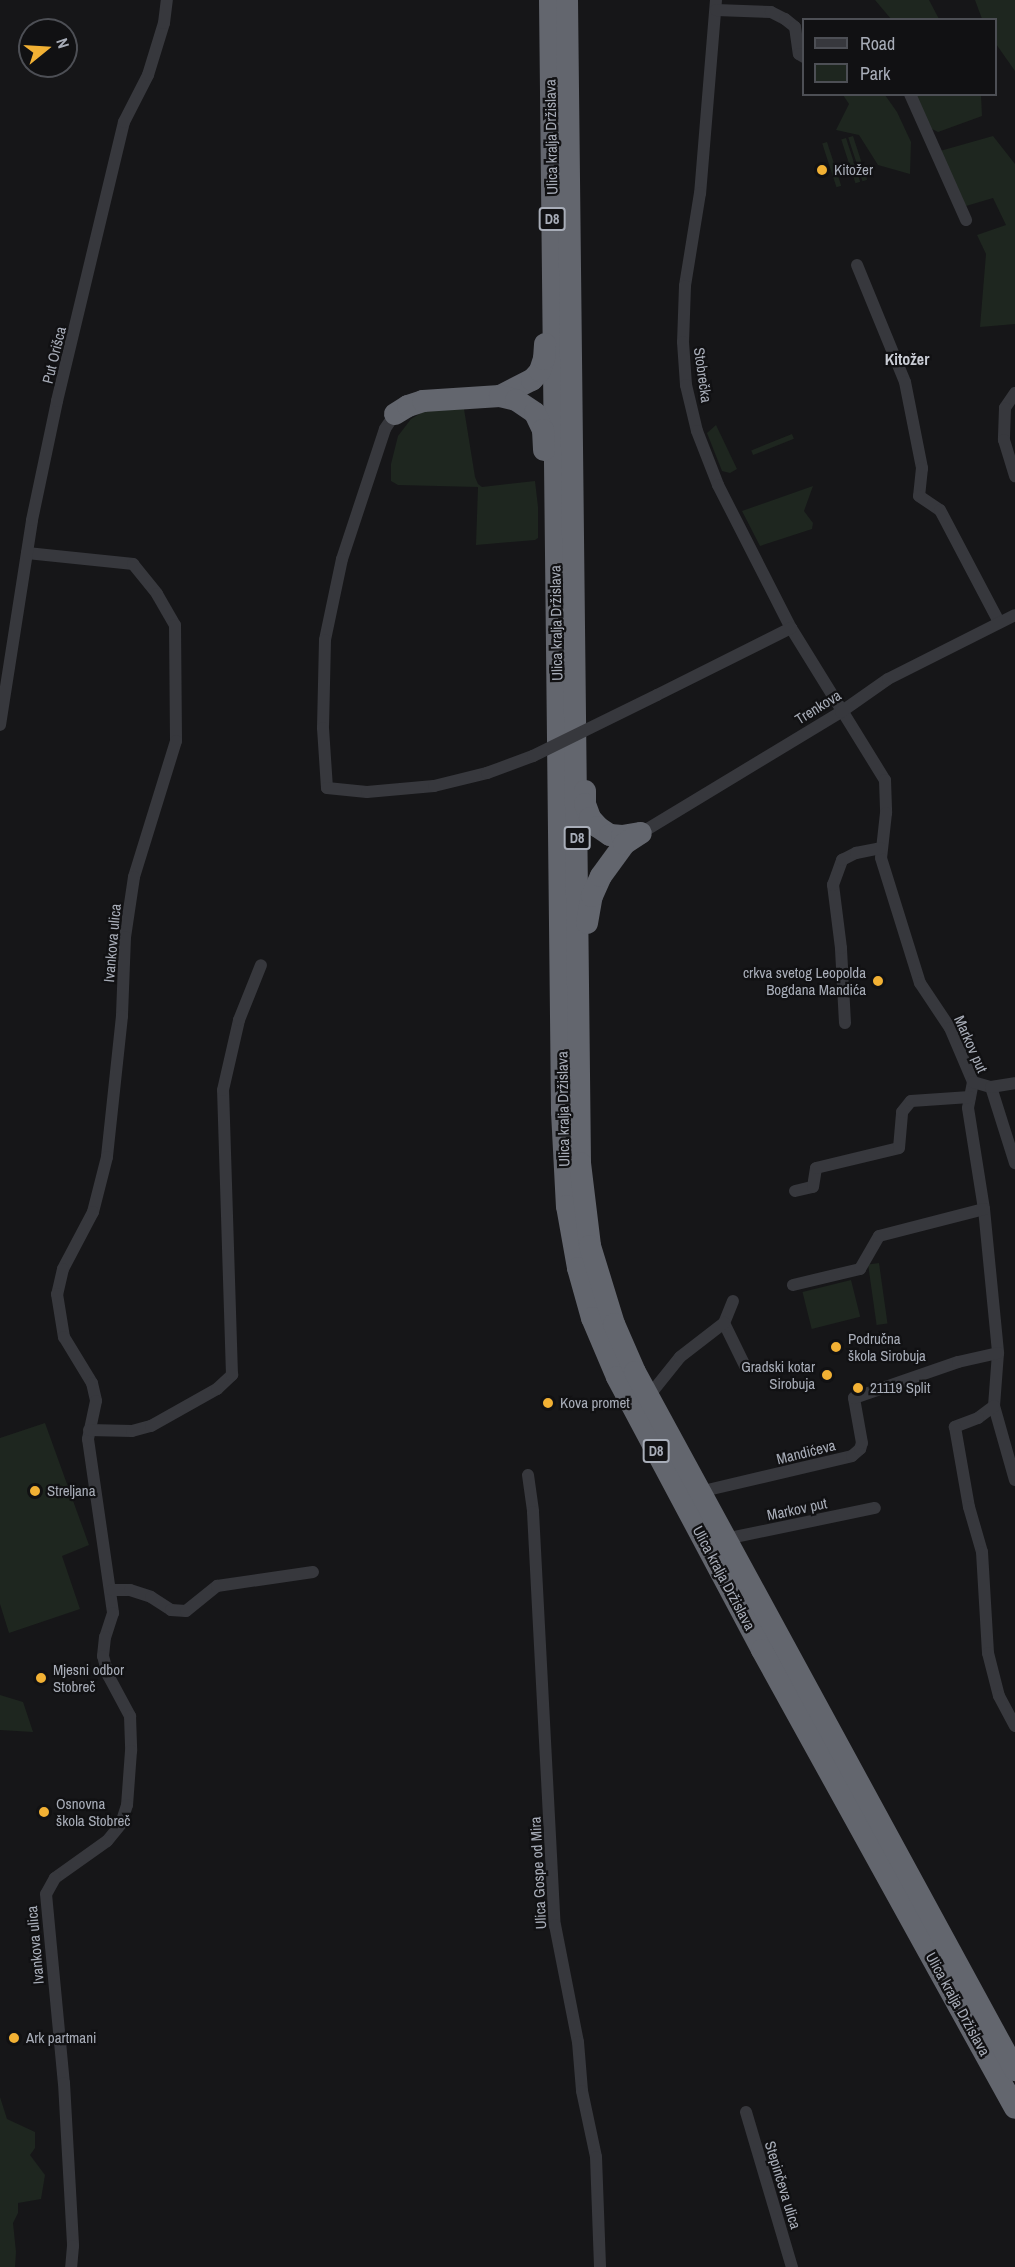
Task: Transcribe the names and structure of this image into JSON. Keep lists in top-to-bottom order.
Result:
{
  "streets": {
    "highway": ["Ulica kralja Držislava", "D8"],
    "street": [
      "Put Orišca",
      "Stobrečka",
      "Trenkova",
      "Ivankova ulica",
      "Markov put",
      "Mandićeva",
      "Ulica Gospe od Mira",
      "Stepinčeva ulica"
    ]
  },
  "crossings": [
    ["Ulica kralja Držislava", "Markov put"],
    ["Ulica kralja Držislava", "Mandićeva"],
    ["Put Orišca", "Ivankova ulica"],
    ["Stobrečka", "Trenkova"],
    ["Stobrečka", "Markov put"],
    ["Trenkova", "Markov put"],
    ["Markov put", "Mandićeva"]
  ],
  "districts": ["Kitožer"],
  "places": [
    "Kitožer",
    "crkva svetog Leopolda Bogdana Mandića",
    "Područna škola Sirobuja",
    "Gradski kotar Sirobuja",
    "21119 Split",
    "Kova promet",
    "Streljana",
    "Mjesni odbor Stobreč",
    "Osnovna škola Stobreč",
    "Ark partmani"
  ],
  "legend": ["Road", "Park"],
  "north": "right"
}
